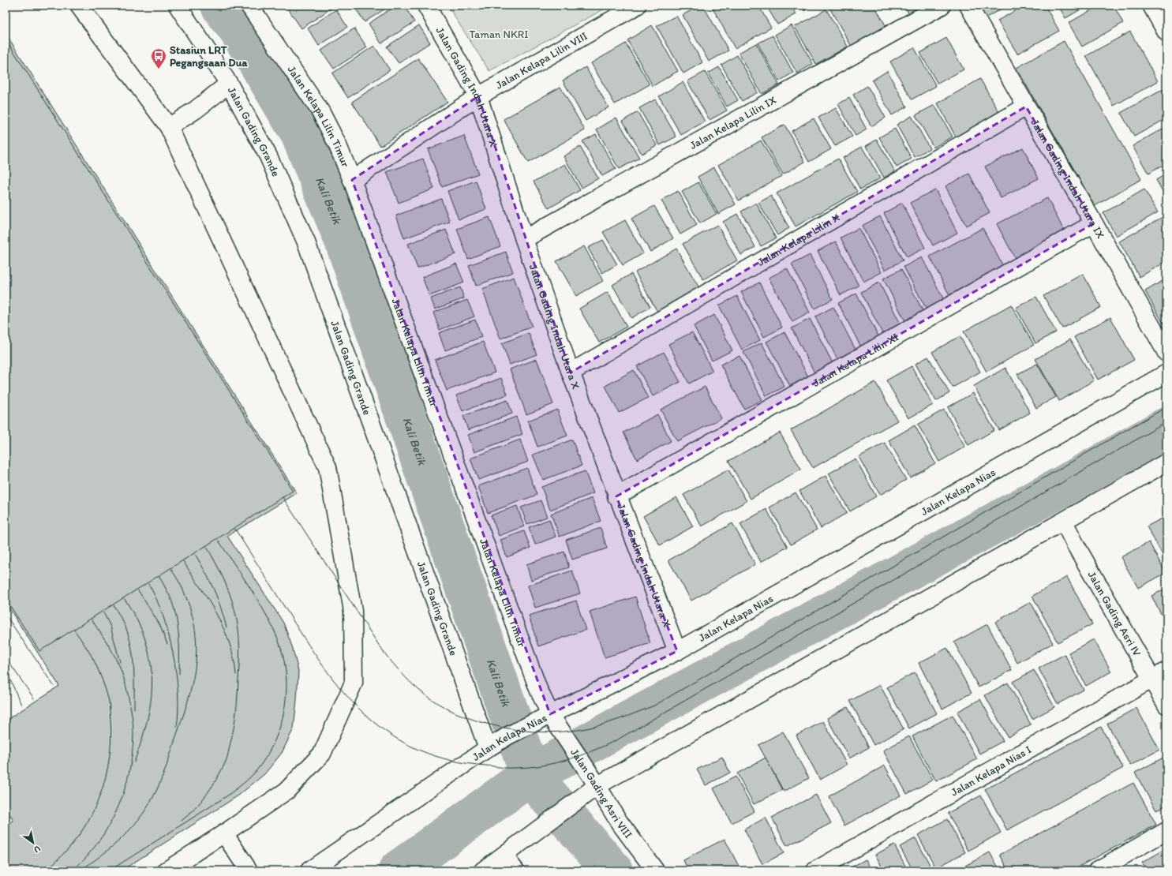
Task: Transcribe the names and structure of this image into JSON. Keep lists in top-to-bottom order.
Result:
{
  "streets": {
    "street": [
      "Jalan Kelapa Lilin VIII",
      "Jalan Gading Indah Utara X",
      "Jalan Kelapa Lilin Timur",
      "Jalan Kelapa Lilin IX",
      "Jalan Gading Grande",
      "Jalan Gading Indah Utara IX",
      "Jalan Kelapa Lilin X",
      "Jalan Kelapa Lilin XI",
      "Jalan Kelapa Nias",
      "Jalan Gading Asri IV",
      "Jalan Kelapa Nias I",
      "Jalan Gading Asri VIII"
    ]
  },
  "crossings": [
    ["Jalan Kelapa Lilin VIII", "Jalan Gading Indah Utara X"],
    ["Jalan Kelapa Lilin VIII", "Jalan Kelapa Lilin Timur"],
    ["Jalan Gading Indah Utara X", "Jalan Kelapa Lilin IX"],
    ["Jalan Gading Indah Utara X", "Jalan Kelapa Lilin X"],
    ["Jalan Gading Indah Utara X", "Jalan Kelapa Lilin XI"],
    ["Jalan Gading Indah Utara X", "Jalan Kelapa Nias"],
    ["Jalan Kelapa Lilin Timur", "Jalan Kelapa Nias"],
    ["Jalan Kelapa Lilin Timur", "Jalan Gading Asri VIII"],
    ["Jalan Gading Grande", "Jalan Kelapa Nias"],
    ["Jalan Gading Indah Utara IX", "Jalan Kelapa Lilin X"],
    ["Jalan Gading Indah Utara IX", "Jalan Kelapa Lilin XI"],
    ["Jalan Kelapa Nias", "Jalan Gading Asri VIII"],
    ["Jalan Gading Asri IV", "Jalan Kelapa Nias I"]
  ],
  "water": ["Kali Betik"],
  "parks": ["Taman NKRI"],
  "places": {
    "bus stop": ["Stasiun LRT Pegangsaan Dua"]
  },
  "north": "bottom right"
}
